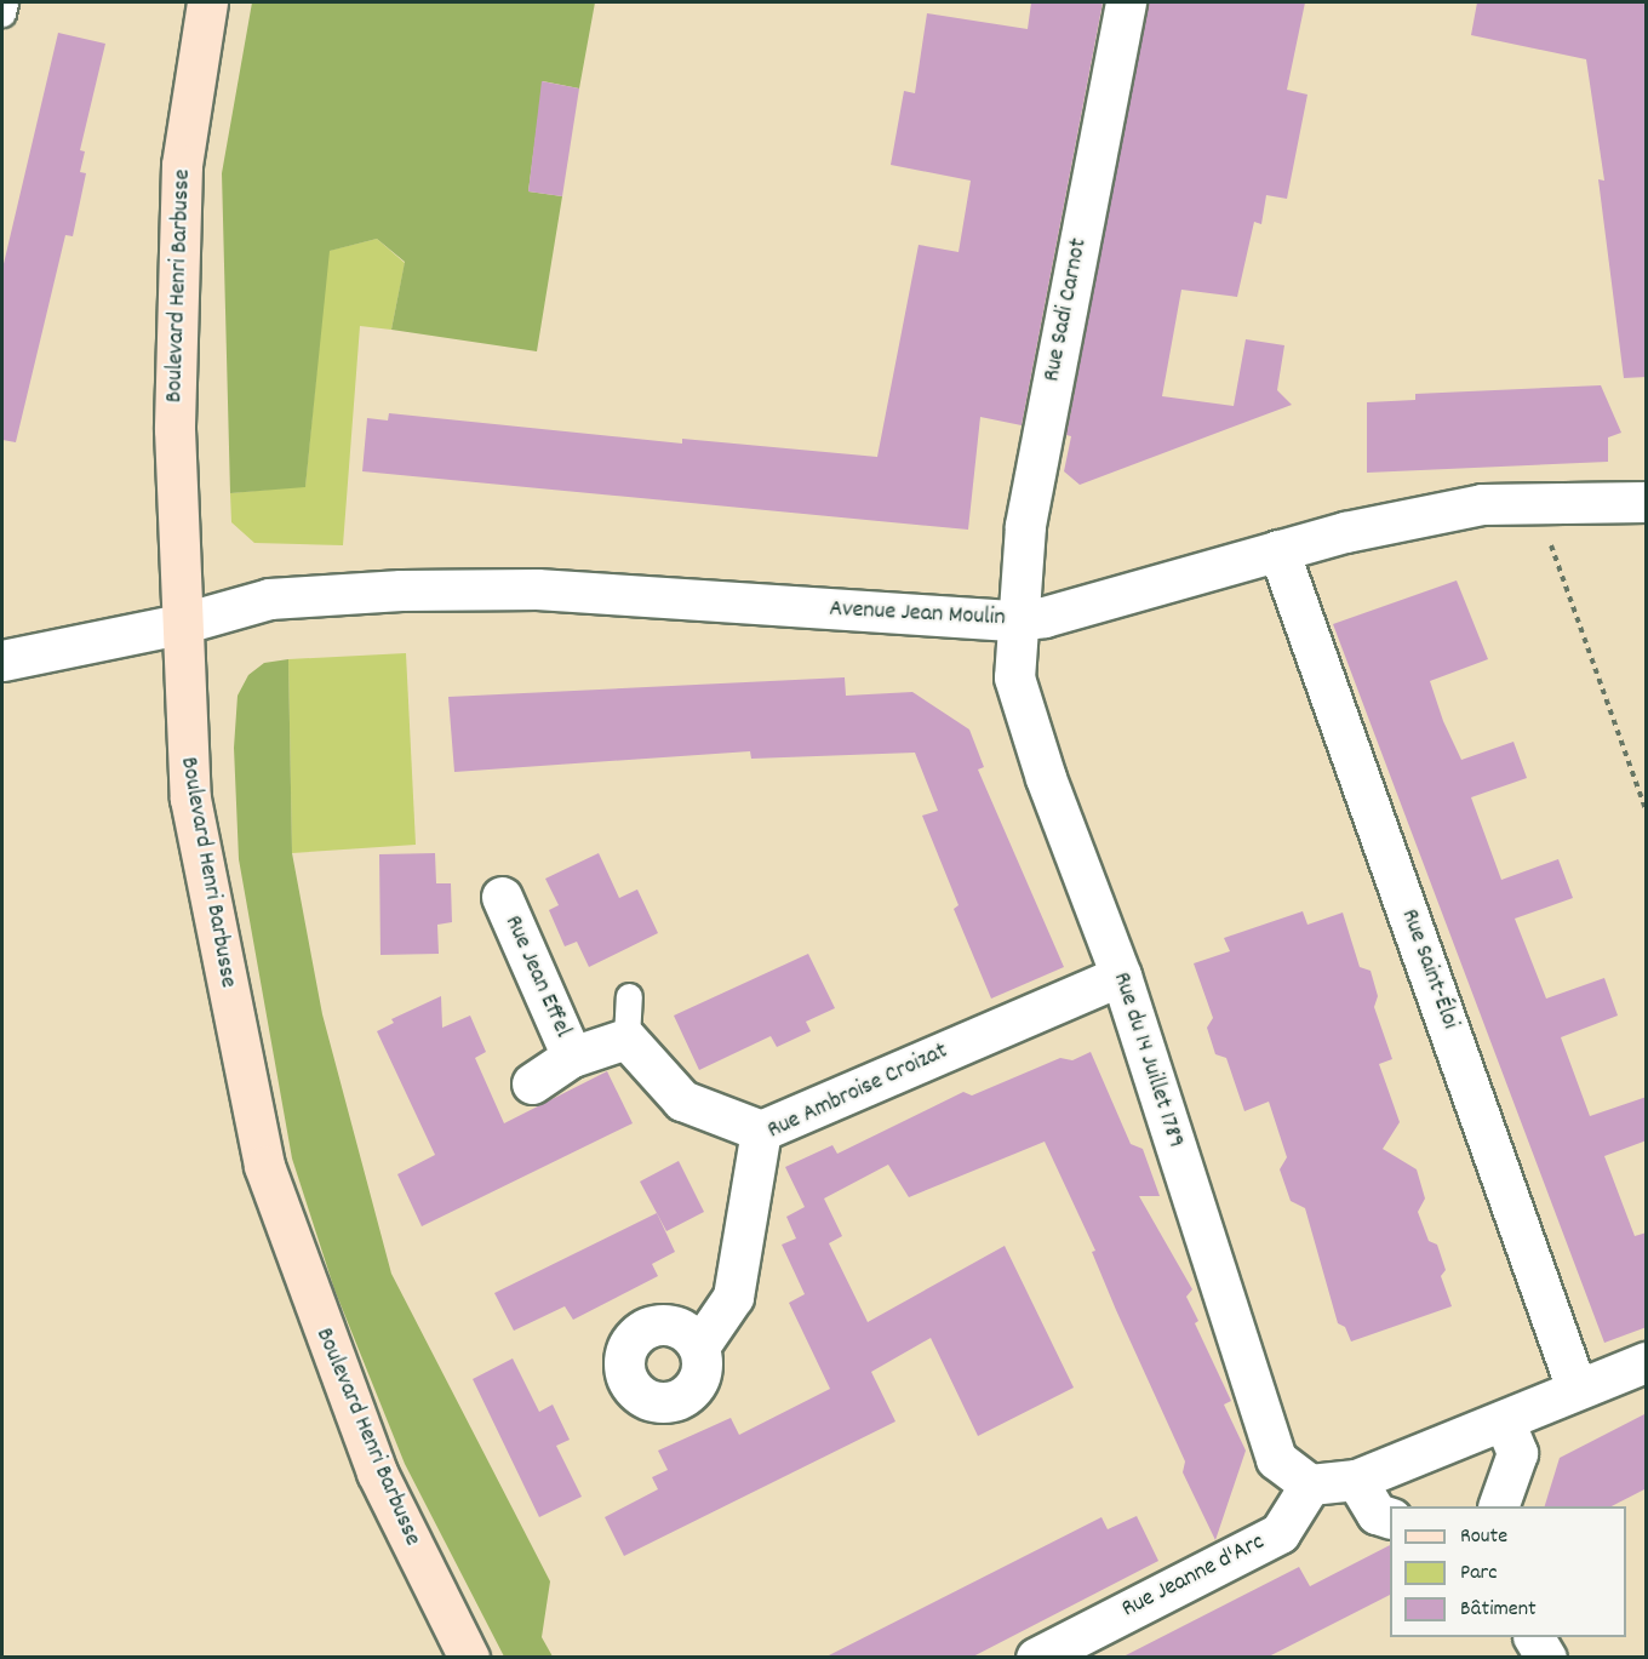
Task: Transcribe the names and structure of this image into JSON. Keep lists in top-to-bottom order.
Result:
{
  "streets": {
    "main road": ["Boulevard Henri Barbusse"],
    "street": [
      "Rue Sadi Carnot",
      "Avenue Jean Moulin",
      "Rue Saint-Éloi",
      "Rue Jean Effel",
      "Rue du 14 Juillet 1789",
      "Rue Ambroise Croizat",
      "Rue Jeanne d'Arc"
    ]
  },
  "crossings": [
    ["Boulevard Henri Barbusse", "Avenue Jean Moulin"],
    ["Rue Sadi Carnot", "Avenue Jean Moulin"],
    ["Rue Sadi Carnot", "Rue du 14 Juillet 1789"],
    ["Avenue Jean Moulin", "Rue Saint-Éloi"],
    ["Avenue Jean Moulin", "Rue du 14 Juillet 1789"],
    ["Rue du 14 Juillet 1789", "Rue Ambroise Croizat"],
    ["Rue du 14 Juillet 1789", "Rue Jeanne d'Arc"]
  ],
  "legend": ["Route", "Parc", "Bâtiment"]
}
